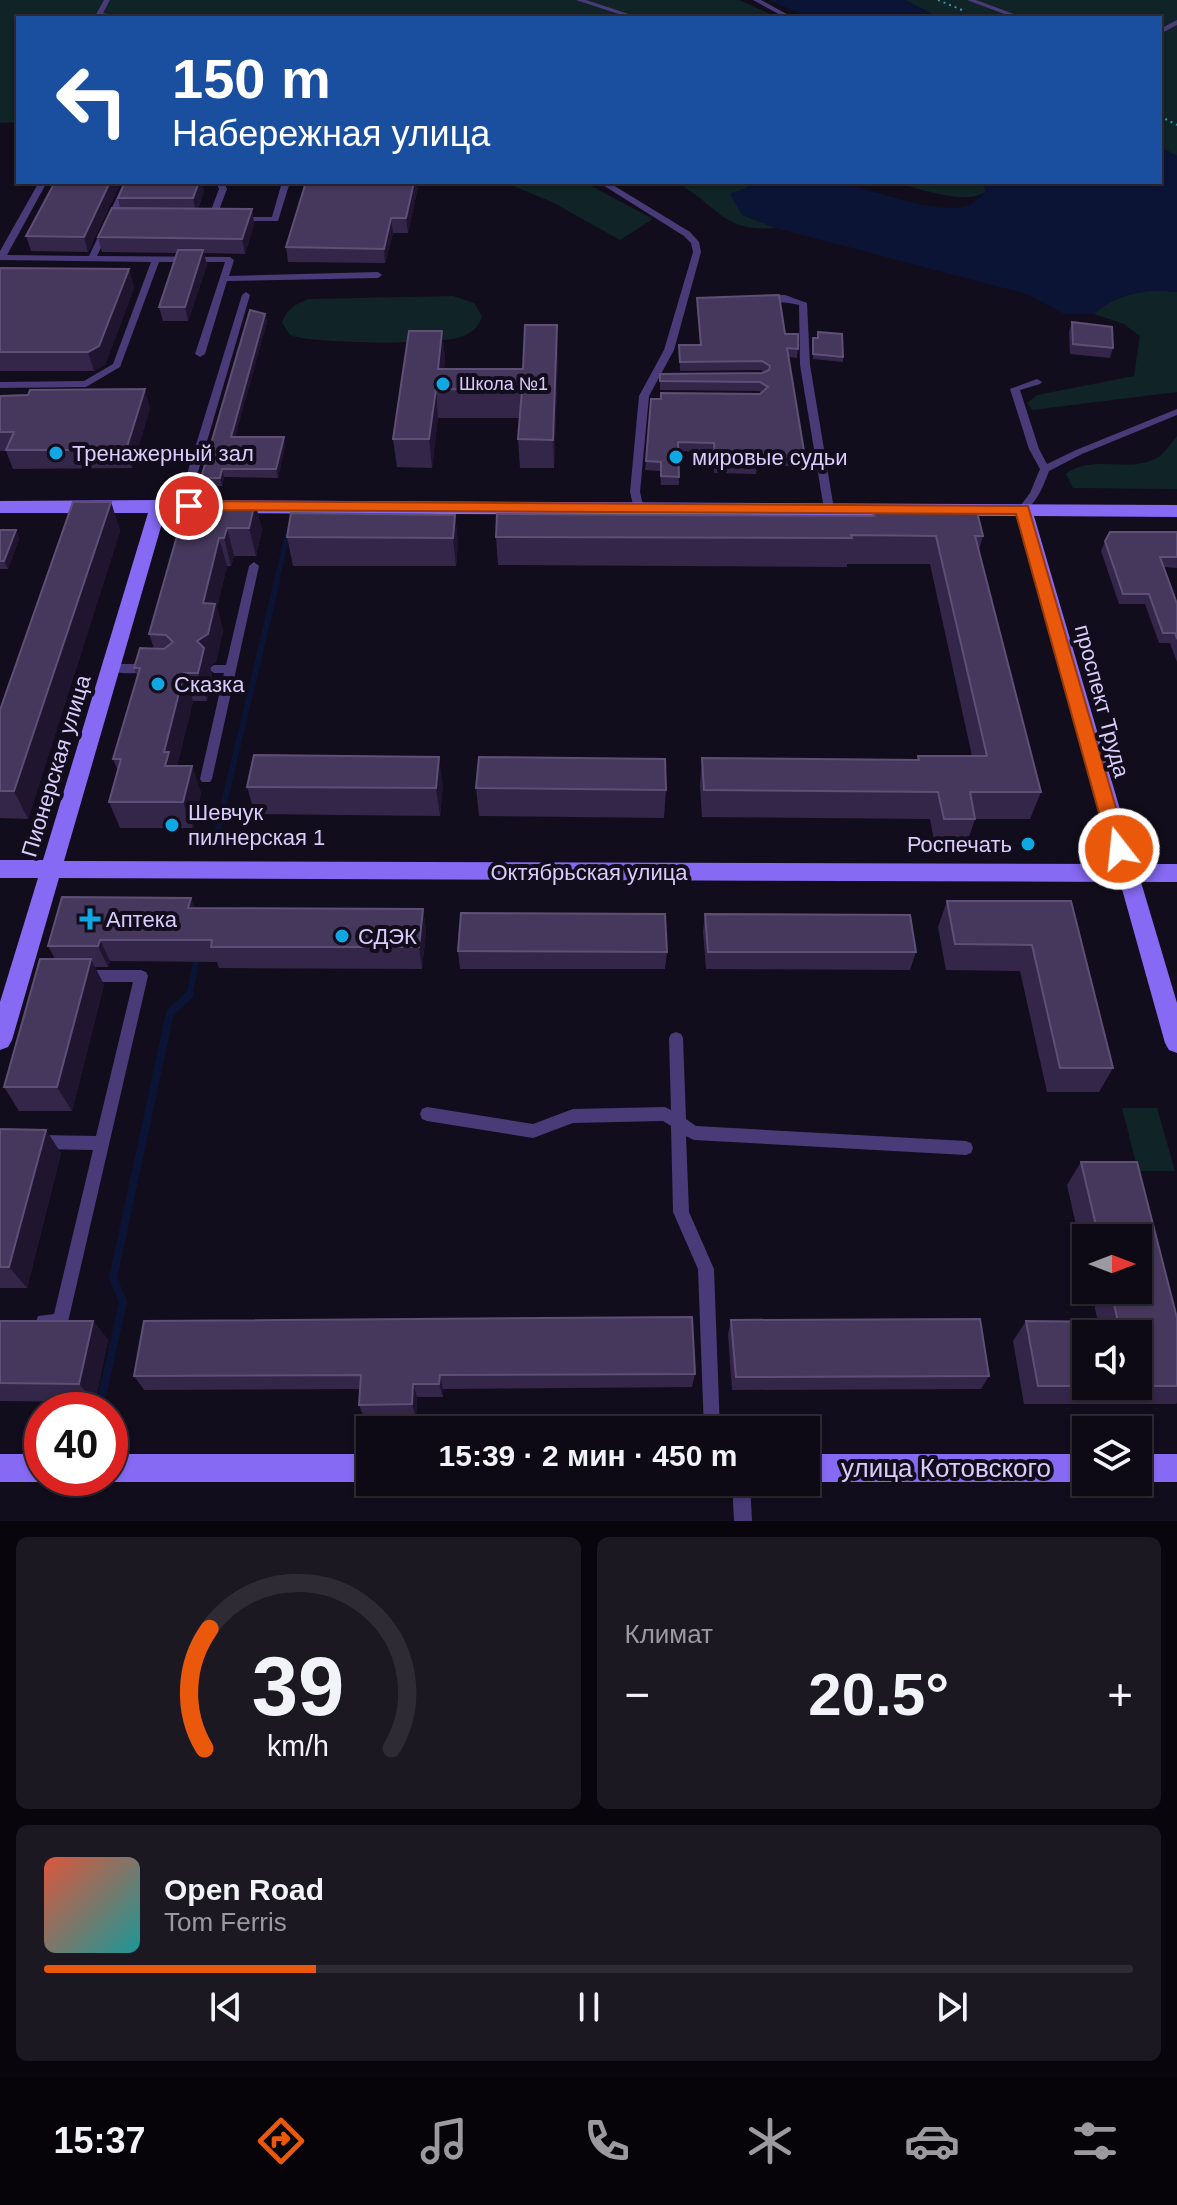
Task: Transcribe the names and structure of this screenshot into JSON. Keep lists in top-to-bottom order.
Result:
{
  "streets": {
    "street": [
      "проспект Труда",
      "Пионерская улица",
      "Октябрьская улица",
      "улица Котовского"
    ]
  },
  "crossings": [
    ["проспект Труда", "Октябрьская улица"],
    ["Пионерская улица", "Октябрьская улица"]
  ],
  "places": {
    "other": [
      "Школа №1",
      "Тренажерный зал",
      "мировые судьи",
      "Сказка",
      "Шевчук пилнерская 1",
      "Роспечать",
      "СДЭК"
    ],
    "health": ["Аптека"]
  },
  "north": "right",
  "page": {
    "turn": ["150 m", "Набережная улица"],
    "limit": "40",
    "trip": "15:39 · 2 мин · 450 m",
    "tile": "Климат",
    "heat": ["−", "20.5°", "+"],
    "song": ["Open Road", "Tom Ferris"],
    "tabs": "15:37",
    "gauge": ["39", "km/h"]
  }
}
